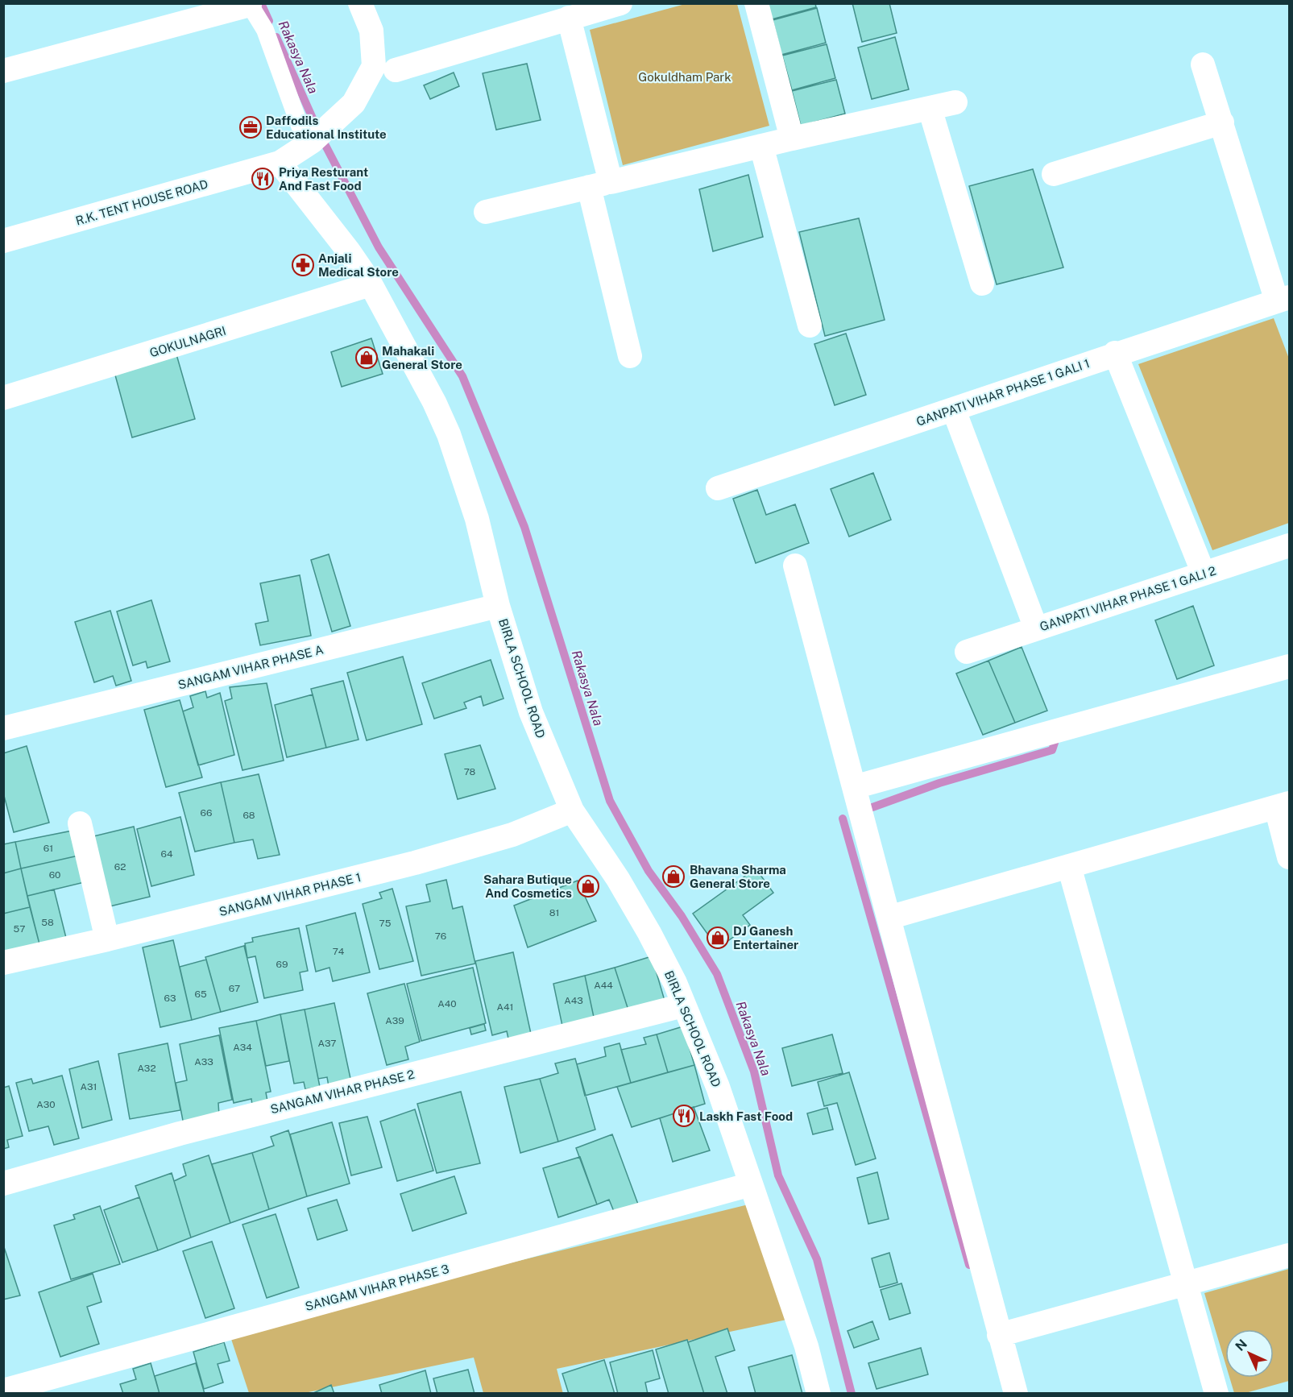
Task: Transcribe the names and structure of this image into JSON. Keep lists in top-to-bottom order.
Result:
{
  "streets": {
    "street": [
      "R.K. TENT HOUSE ROAD",
      "GOKULNAGRI",
      "GANPATI VIHAR PHASE 1 GALI 1",
      "GANPATI VIHAR PHASE 1 GALI 2",
      "SANGAM VIHAR PHASE A",
      "BIRLA SCHOOL ROAD",
      "SANGAM VIHAR PHASE 1",
      "SANGAM VIHAR PHASE 2",
      "SANGAM VIHAR PHASE 3"
    ]
  },
  "crossings": [
    ["R.K. TENT HOUSE ROAD", "BIRLA SCHOOL ROAD"],
    ["GOKULNAGRI", "BIRLA SCHOOL ROAD"],
    ["SANGAM VIHAR PHASE A", "BIRLA SCHOOL ROAD"],
    ["BIRLA SCHOOL ROAD", "SANGAM VIHAR PHASE 1"],
    ["BIRLA SCHOOL ROAD", "SANGAM VIHAR PHASE 2"],
    ["BIRLA SCHOOL ROAD", "SANGAM VIHAR PHASE 3"]
  ],
  "water": ["Rakasya Nala"],
  "parks": ["Gokuldham Park"],
  "places": {
    "office": ["Daffodils Educational Institute"],
    "restaurant": ["Priya Resturant And Fast Food", "Laskh Fast Food"],
    "pharmacy": ["Anjali Medical Store"],
    "shop": [
      "Mahakali General Store",
      "Bhavana Sharma General Store",
      "Sahara Butique And Cosmetics",
      "DJ Ganesh Entertainer"
    ]
  },
  "house_numbers": [
    "78",
    "66",
    "68",
    "61",
    "64",
    "62",
    "60",
    "81",
    "58",
    "75",
    "57",
    "76",
    "74",
    "69",
    "A44",
    "67",
    "65",
    "63",
    "A43",
    "A40",
    "A41",
    "A39",
    "A37",
    "A34",
    "A33",
    "A32",
    "A31",
    "A30"
  ],
  "north": "top left"
}
